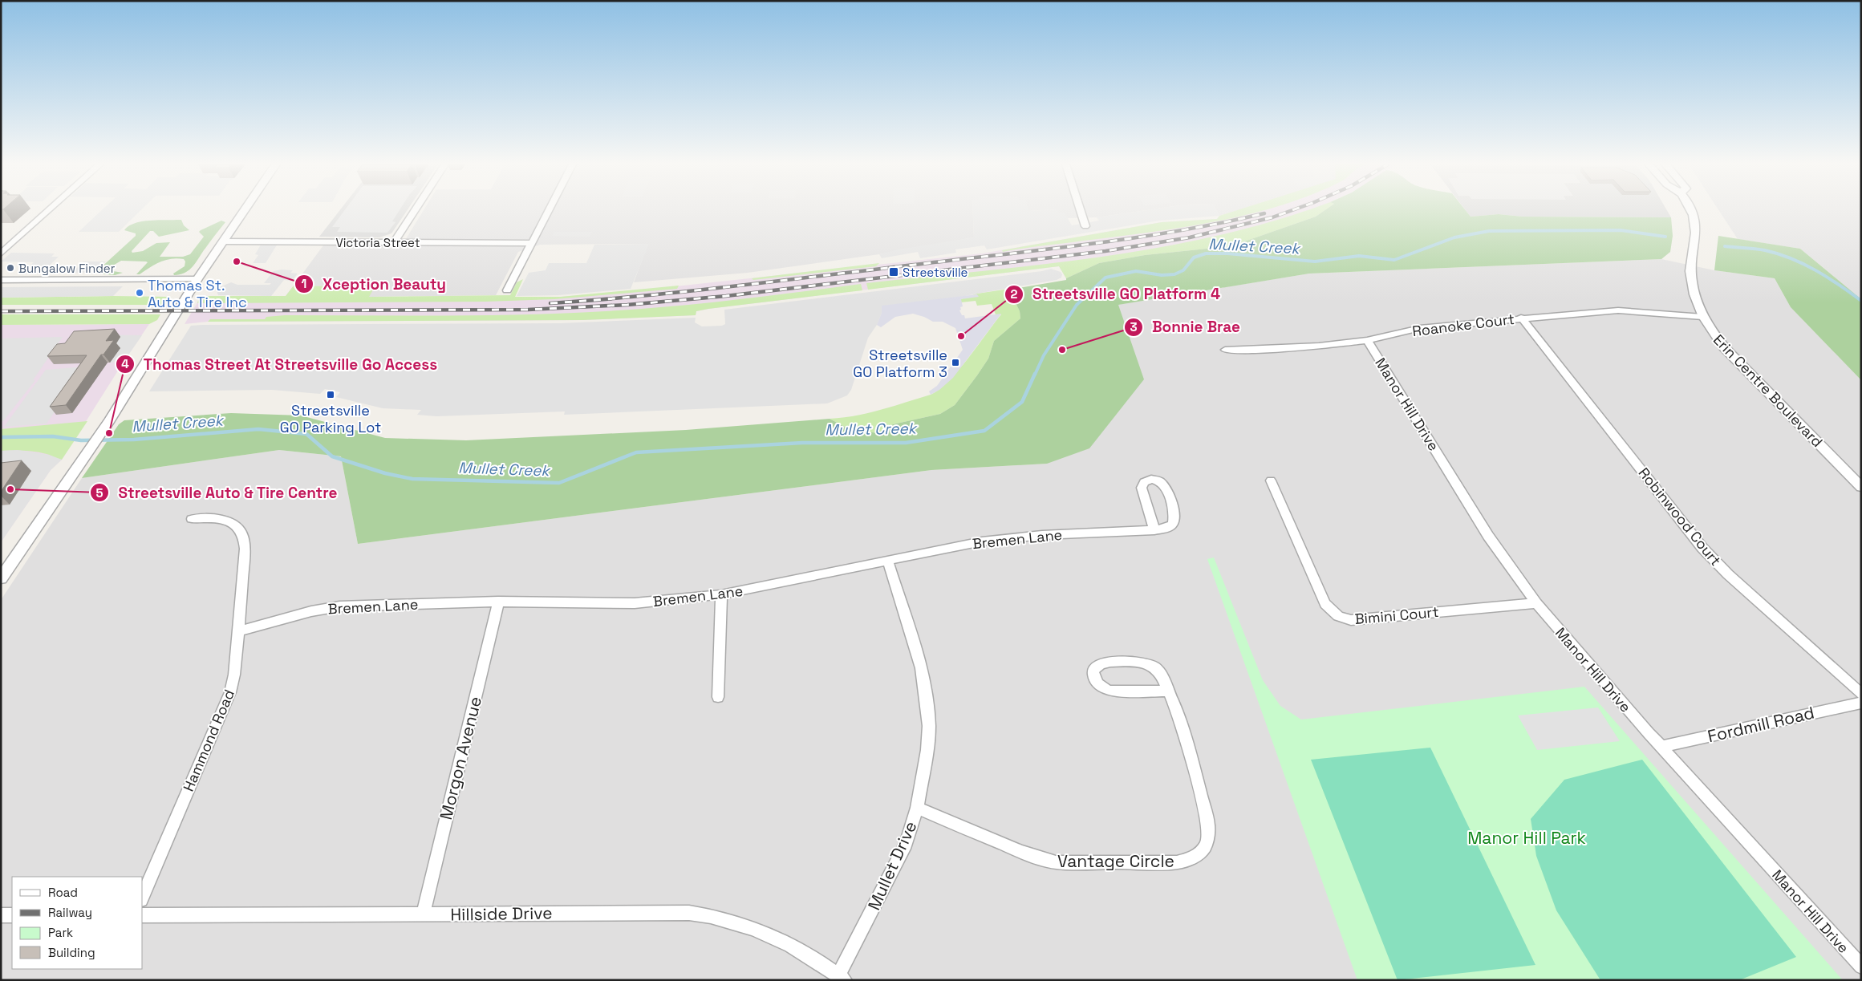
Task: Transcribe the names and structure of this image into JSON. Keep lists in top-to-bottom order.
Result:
{
  "streets": {
    "street": [
      "Victoria Street",
      "Roanoke Court",
      "Erin Centre Boulevard",
      "Manor Hill Drive",
      "Robinwood Court",
      "Bremen Lane",
      "Bimini Court",
      "Fordmill Road",
      "Hammond Road",
      "Morgon Avenue",
      "Vantage Circle",
      "Mullet Drive",
      "Hillside Drive"
    ]
  },
  "crossings": [
    ["Roanoke Court", "Erin Centre Boulevard"],
    ["Roanoke Court", "Manor Hill Drive"],
    ["Roanoke Court", "Robinwood Court"],
    ["Manor Hill Drive", "Bimini Court"],
    ["Manor Hill Drive", "Fordmill Road"],
    ["Bremen Lane", "Hammond Road"],
    ["Bremen Lane", "Morgon Avenue"],
    ["Bremen Lane", "Mullet Drive"],
    ["Morgon Avenue", "Hillside Drive"],
    ["Vantage Circle", "Mullet Drive"],
    ["Mullet Drive", "Hillside Drive"]
  ],
  "water": ["Mullet Creek"],
  "parks": ["Manor Hill Park"],
  "places": {
    "other": [
      "Xception Beauty",
      "Bungalow Finder",
      "Thomas St. Auto & Tire Inc",
      "Streetsville GO Platform 4",
      "Bonnie Brae",
      "Thomas Street At Streetsville Go Access",
      "Streetsville Auto & Tire Centre"
    ],
    "transit": ["Streetsville", "Streetsville GO Platform 3", "Streetsville GO Parking Lot"]
  },
  "legend": [
    "Road",
    "Railway",
    "Park",
    "Building"
  ]
}
